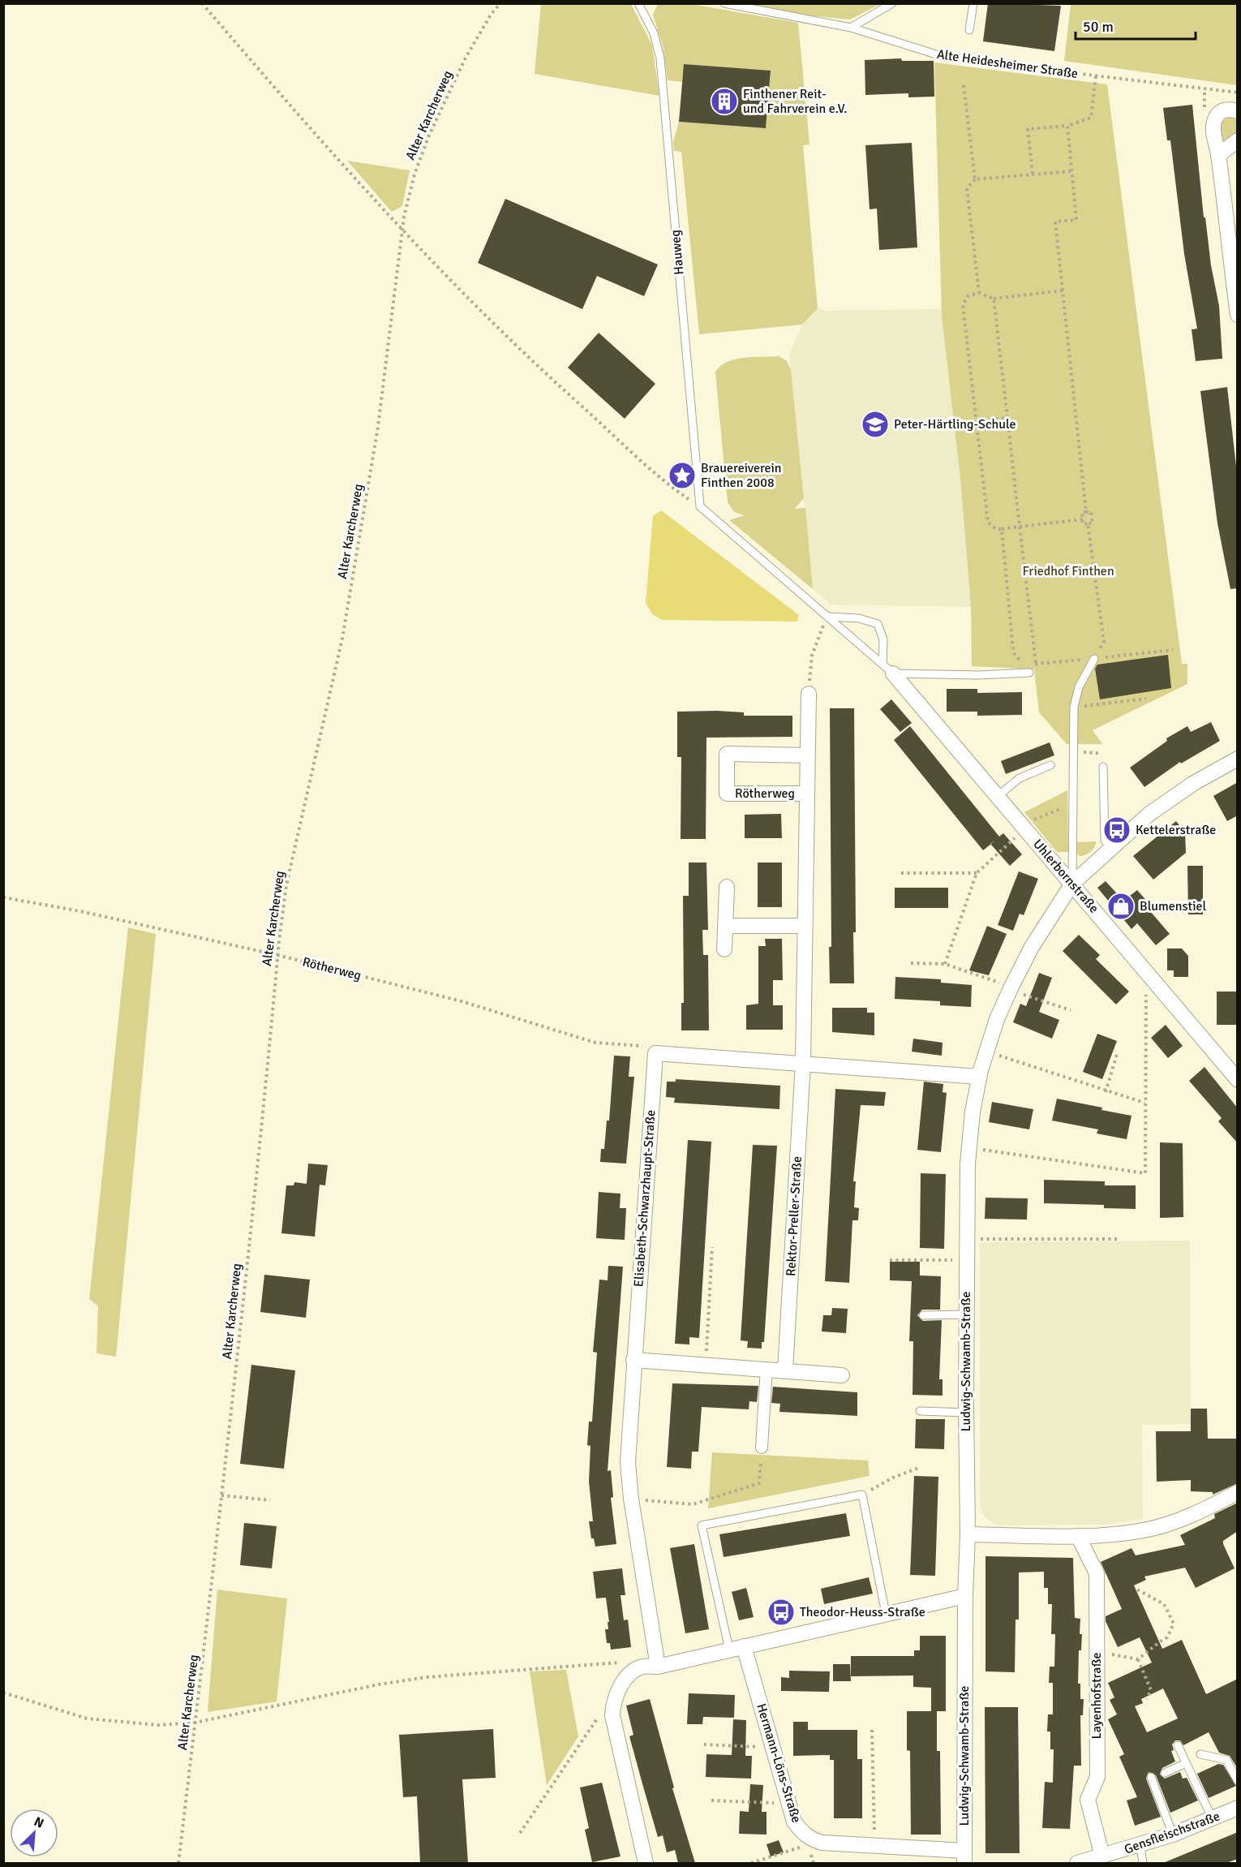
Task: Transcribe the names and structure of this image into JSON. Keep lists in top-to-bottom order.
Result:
{
  "streets": {
    "street": [
      "Rötherweg",
      "Uhlerbornstraße",
      "Elisabeth-Schwarzhaupt-Straße",
      "Rektor-Preller-Straße",
      "Ludwig-Schwamb-Straße",
      "Layenhofstraße",
      "Hermann-Löns-Straße",
      "Gensfleischstraße"
    ],
    "lane": ["Alte Heidesheimer Straße", "Hauweg"],
    "path": ["Alter Karcherweg"]
  },
  "crossings": [
    ["Alter Karcherweg", "Rötherweg"],
    ["Rötherweg", "Elisabeth-Schwarzhaupt-Straße"],
    ["Rötherweg", "Rektor-Preller-Straße"],
    ["Uhlerbornstraße", "Ludwig-Schwamb-Straße"],
    ["Ludwig-Schwamb-Straße", "Hermann-Löns-Straße"],
    ["Layenhofstraße", "Gensfleischstraße"]
  ],
  "parks": ["Friedhof Finthen"],
  "places": {
    "building": ["Finthener Reit- und Fahrverein e.V."],
    "school or university": ["Peter-Härtling-Schule"],
    "place": ["Brauereiverein Finthen 2008"],
    "bus stop": ["Kettelerstraße", "Theodor-Heuss-Straße"],
    "shop": ["Blumenstiel"]
  },
  "scale_bar": "50 m",
  "north": "top right"
}
